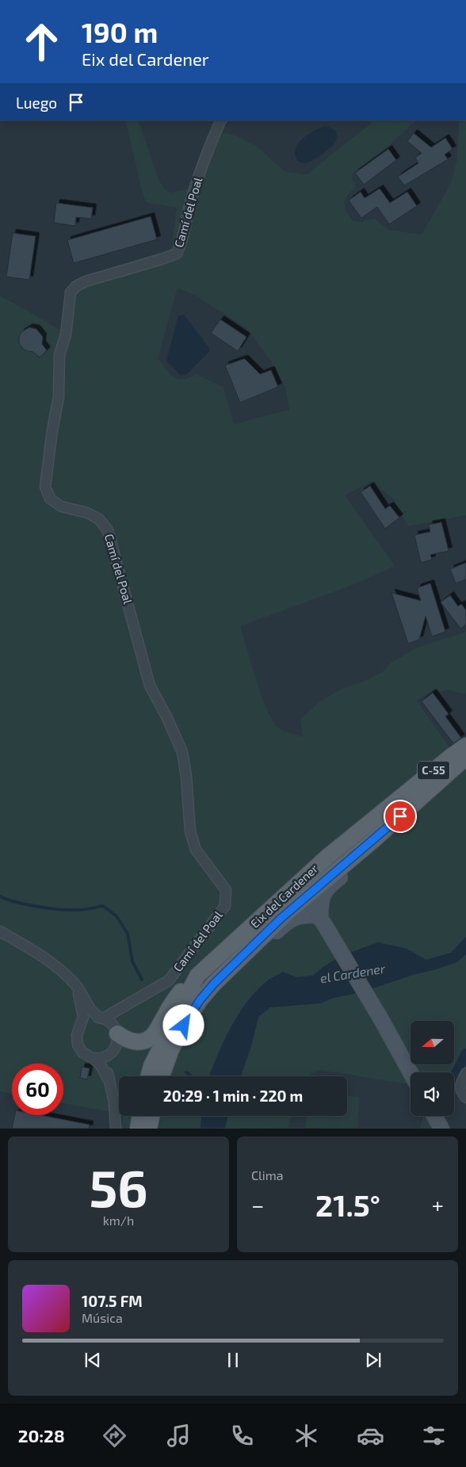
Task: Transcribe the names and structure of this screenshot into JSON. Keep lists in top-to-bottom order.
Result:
{
  "streets": {
    "main road": ["C-55", "Eix del Cardener"],
    "street": ["Camí del Poal"]
  },
  "water": ["el Cardener"],
  "north": "left",
  "page": {
    "turn": ["190 m", "Eix del Cardener"],
    "then": "Luego",
    "limit": "60",
    "trip": "20:29 · 1 min · 220 m",
    "tile": [
      ["56", "km/h"],
      "Clima"
    ],
    "heat": ["−", "21.5°", "+"],
    "song": ["107.5 FM", "Música"],
    "tabs": "20:28"
  }
}
